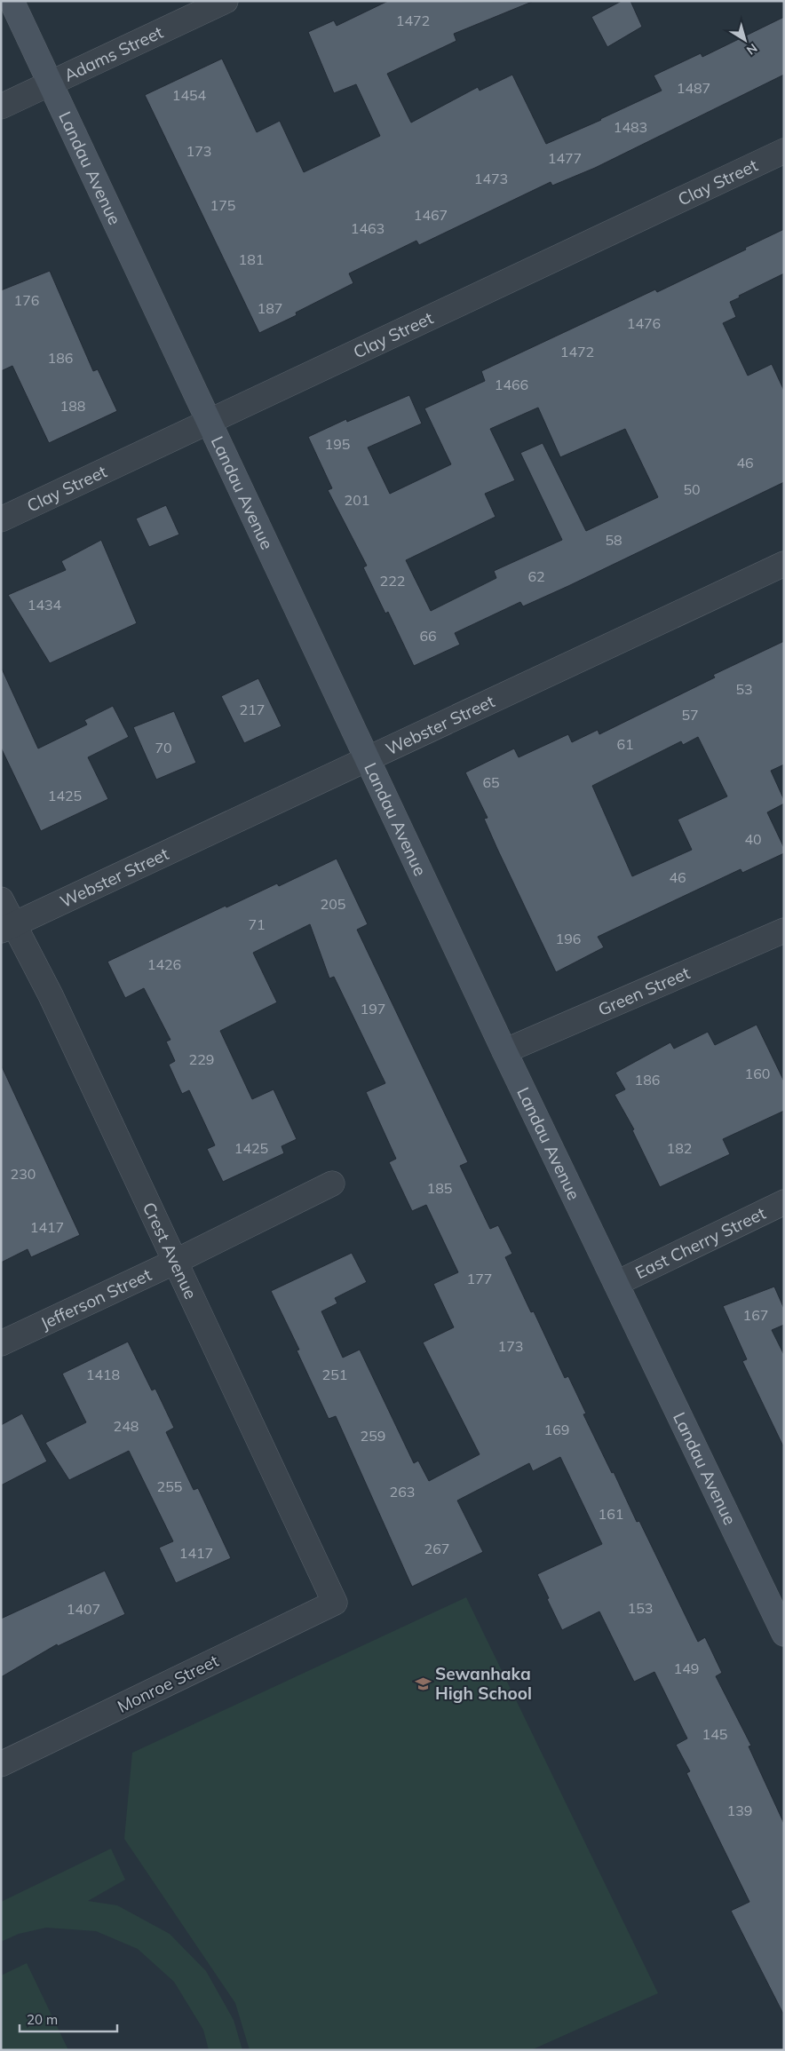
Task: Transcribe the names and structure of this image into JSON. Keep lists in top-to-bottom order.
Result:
{
  "streets": {
    "street": [
      "Adams Street",
      "Landau Avenue",
      "Clay Street",
      "Webster Street",
      "Green Street",
      "East Cherry Street",
      "Crest Avenue",
      "Jefferson Street",
      "Monroe Street"
    ]
  },
  "crossings": [
    ["Adams Street", "Landau Avenue"],
    ["Landau Avenue", "Clay Street"],
    ["Landau Avenue", "Webster Street"],
    ["Landau Avenue", "Green Street"],
    ["Landau Avenue", "East Cherry Street"],
    ["Webster Street", "Crest Avenue"],
    ["Crest Avenue", "Jefferson Street"],
    ["Crest Avenue", "Monroe Street"]
  ],
  "places": {
    "school or university": ["Sewanhaka High School"]
  },
  "house_numbers": [
    "1472",
    "1487",
    "1454",
    "1483",
    "173",
    "1477",
    "1473",
    "175",
    "1467",
    "1463",
    "181",
    "176",
    "187",
    "1476",
    "1472",
    "186",
    "1466",
    "188",
    "195",
    "46",
    "50",
    "201",
    "58",
    "62",
    "222",
    "1434",
    "66",
    "53",
    "217",
    "57",
    "61",
    "70",
    "65",
    "1425",
    "40",
    "46",
    "205",
    "71",
    "196",
    "1426",
    "197",
    "229",
    "160",
    "186",
    "1425",
    "182",
    "230",
    "185",
    "1417",
    "177",
    "167",
    "173",
    "1418",
    "251",
    "248",
    "169",
    "259",
    "255",
    "263",
    "161",
    "267",
    "1417",
    "153",
    "1407",
    "149",
    "145",
    "139"
  ],
  "scale_bar": "20 m",
  "north": "bottom right"
}
